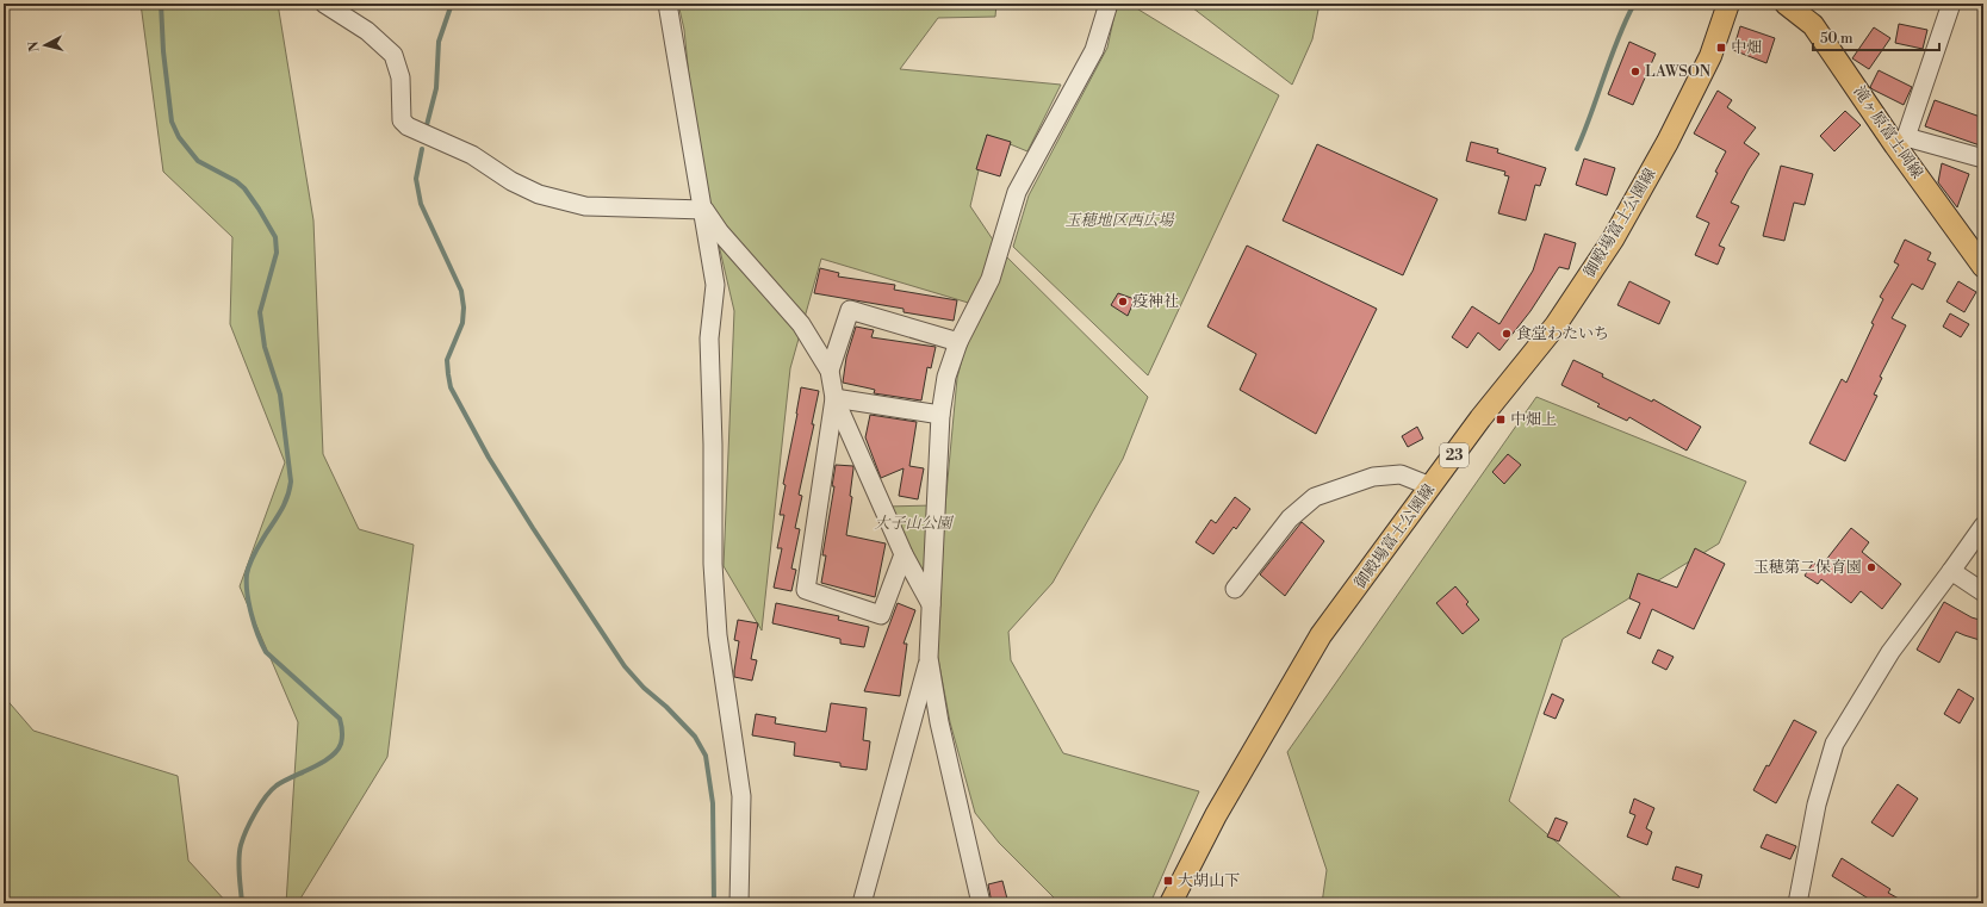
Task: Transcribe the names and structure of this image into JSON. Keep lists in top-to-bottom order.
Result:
{
  "streets": {
    "main road": ["滝ヶ原富士岡線", "御殿場富士公園線", "23"]
  },
  "parks": ["玉穂地区西広場", "大子山公園"],
  "places": {
    "transit": ["中畑", "中畑上", "大胡山下"],
    "other": [
      "LAWSON",
      "疫神社",
      "食堂わたいち",
      "玉穂第二保育園"
    ]
  },
  "scale_bar": "50 m",
  "north": "left"
}
